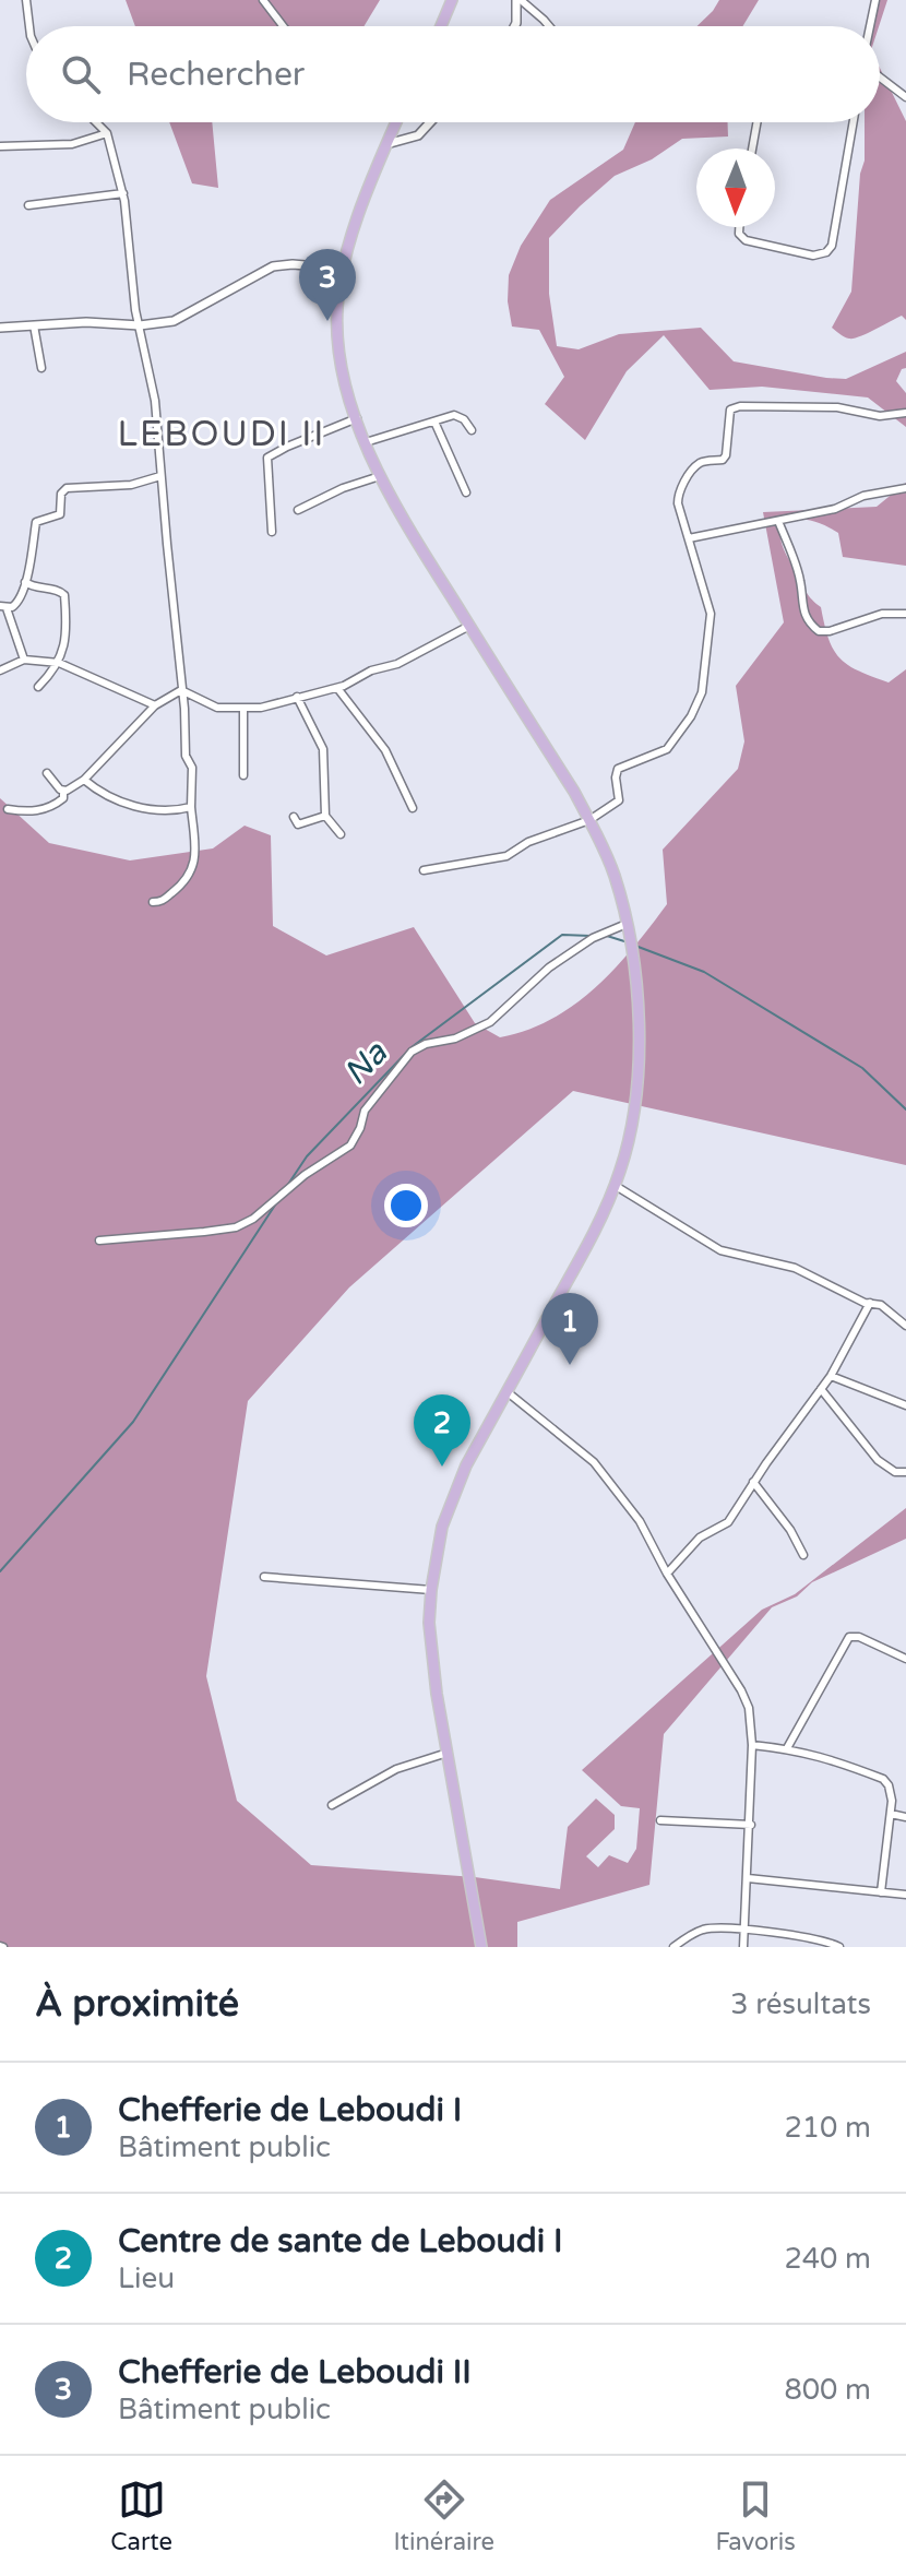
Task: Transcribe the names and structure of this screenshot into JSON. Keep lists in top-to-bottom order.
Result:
{
  "districts": ["LEBOUDI II"],
  "water": ["Na"],
  "north": "bottom",
  "page": {
    "search": "Rechercher",
    "pins": ["3", "1", "2"],
    "heading": ["À proximité", "3 résultats"],
    "list": [
      {
        "mark": "1",
        "name": "Chefferie de Leboudi I",
        "note": "Bâtiment public",
        "value": "210 m"
      },
      {
        "mark": "2",
        "name": "Centre de sante de Leboudi I",
        "note": "Lieu",
        "value": "240 m"
      },
      {
        "mark": "3",
        "name": "Chefferie de Leboudi II",
        "note": "Bâtiment public",
        "value": "800 m"
      }
    ],
    "nav": ["Carte", "Itinéraire", "Favoris"]
  }
}
